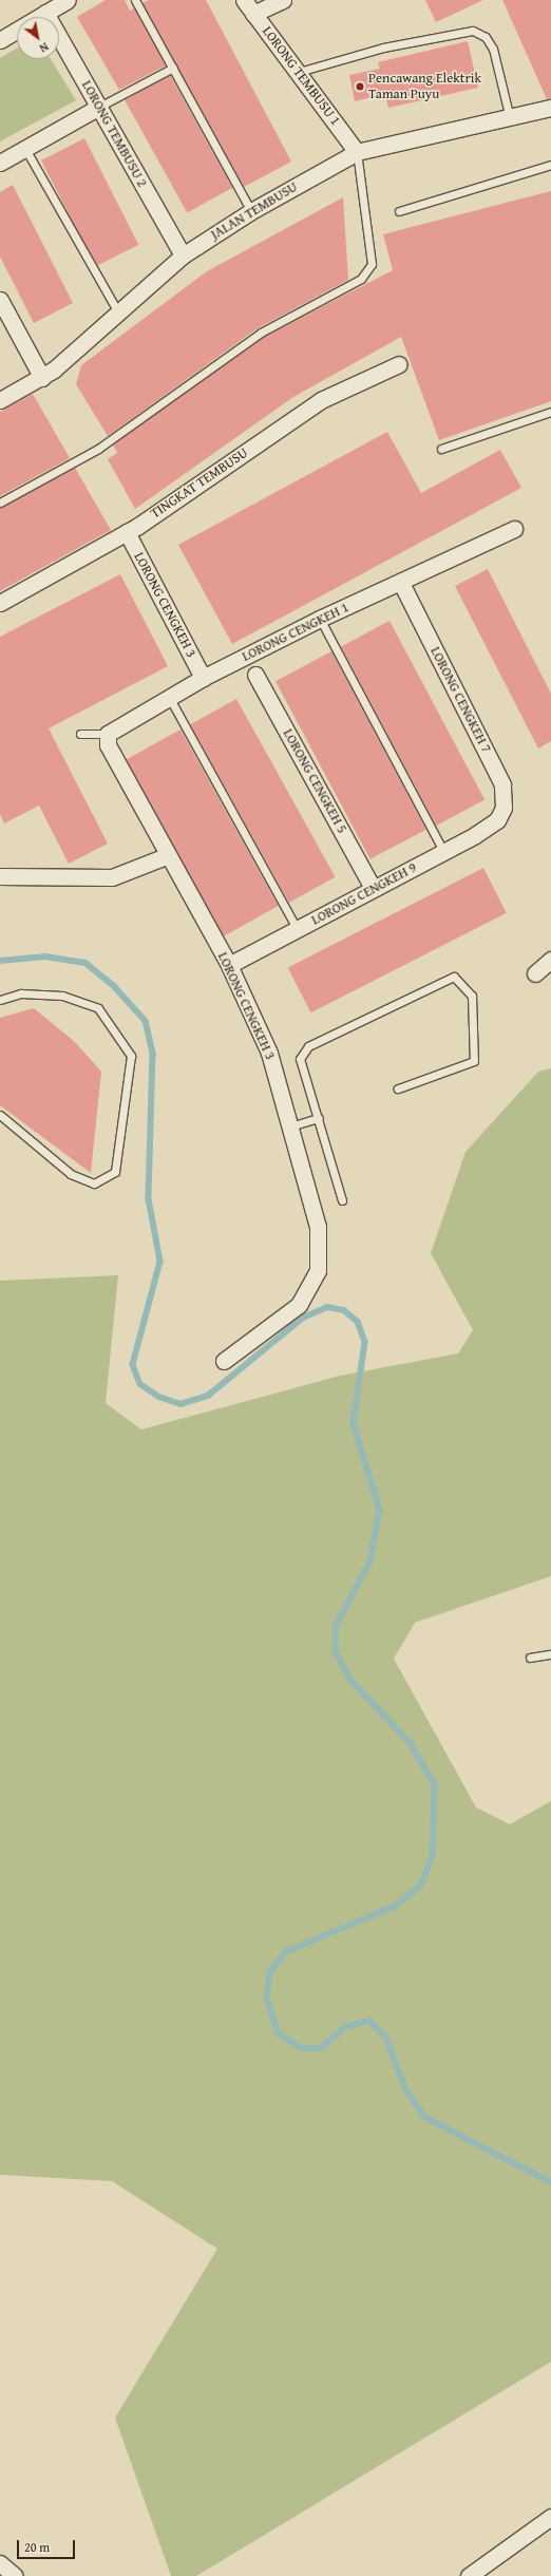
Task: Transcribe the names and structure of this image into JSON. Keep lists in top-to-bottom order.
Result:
{
  "streets": {
    "street": [
      "LORONG TEMBUSU 1",
      "LORONG TEMBUSU 2",
      "JALAN TEMBUSU",
      "TINGKAT TEMBUSU",
      "LORONG CENGKEH 3",
      "LORONG CENGKEH 1",
      "LORONG CENGKEH 7",
      "LORONG CENGKEH 5",
      "LORONG CENGKEH 9"
    ]
  },
  "crossings": [
    ["LORONG TEMBUSU 1", "JALAN TEMBUSU"],
    ["LORONG TEMBUSU 2", "JALAN TEMBUSU"],
    ["TINGKAT TEMBUSU", "LORONG CENGKEH 3"],
    ["LORONG CENGKEH 3", "LORONG CENGKEH 1"],
    ["LORONG CENGKEH 3", "LORONG CENGKEH 9"],
    ["LORONG CENGKEH 1", "LORONG CENGKEH 7"],
    ["LORONG CENGKEH 7", "LORONG CENGKEH 9"],
    ["LORONG CENGKEH 5", "LORONG CENGKEH 9"]
  ],
  "places": ["Pencawang Elektrik Taman Puyu"],
  "scale_bar": "20 m",
  "north": "bottom right"
}
